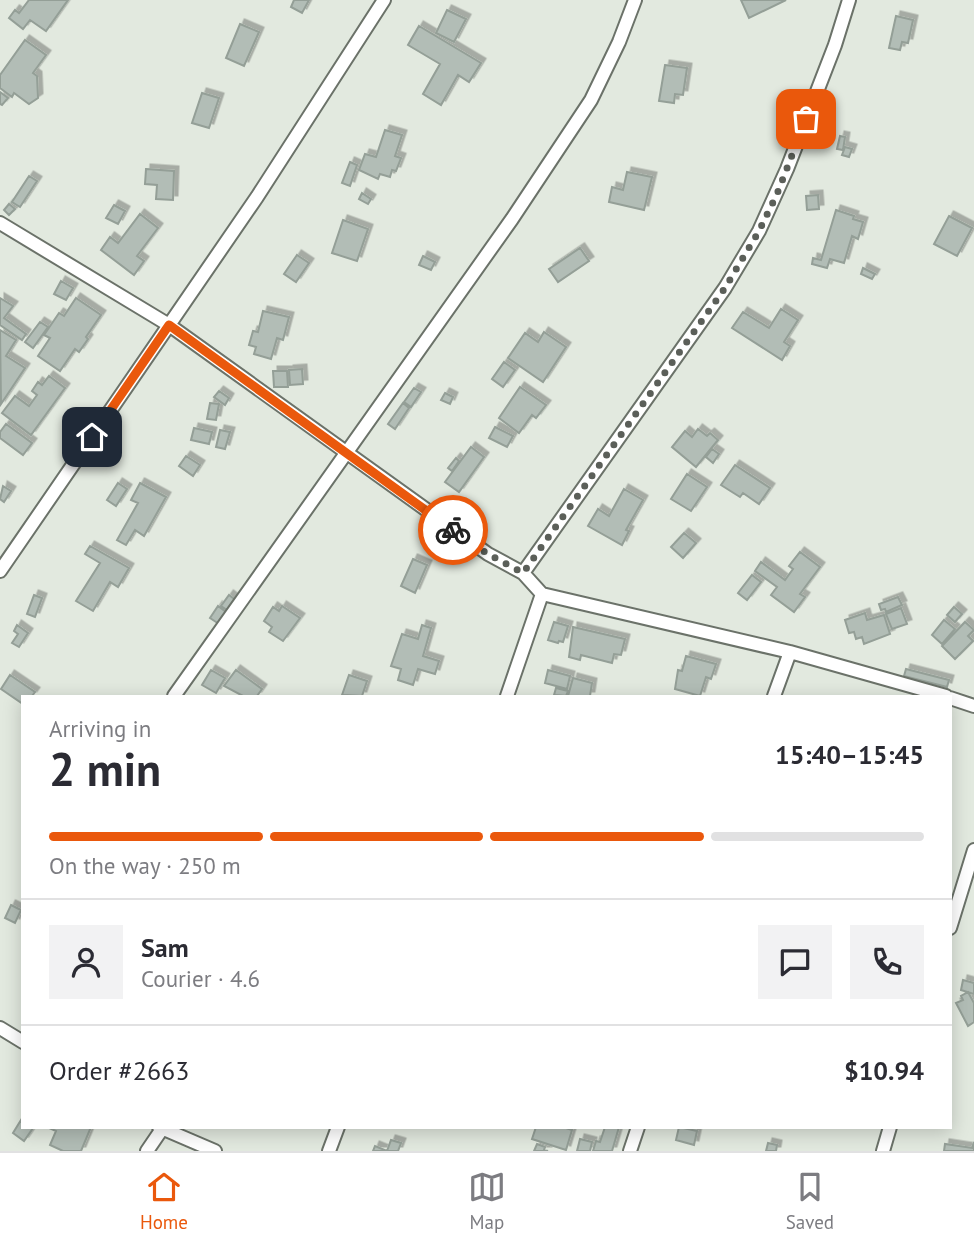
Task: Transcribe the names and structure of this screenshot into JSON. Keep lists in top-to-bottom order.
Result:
{
  "page": {
    "heading": ["2 min", "Arriving in", "15:40–15:45"],
    "panel": [
      "Sam",
      "Courier · 4.6",
      "Order #2663",
      "$10.94"
    ],
    "bar": "On the way · 250 m",
    "tabs": ["Home", "Map", "Saved"]
  }
}
